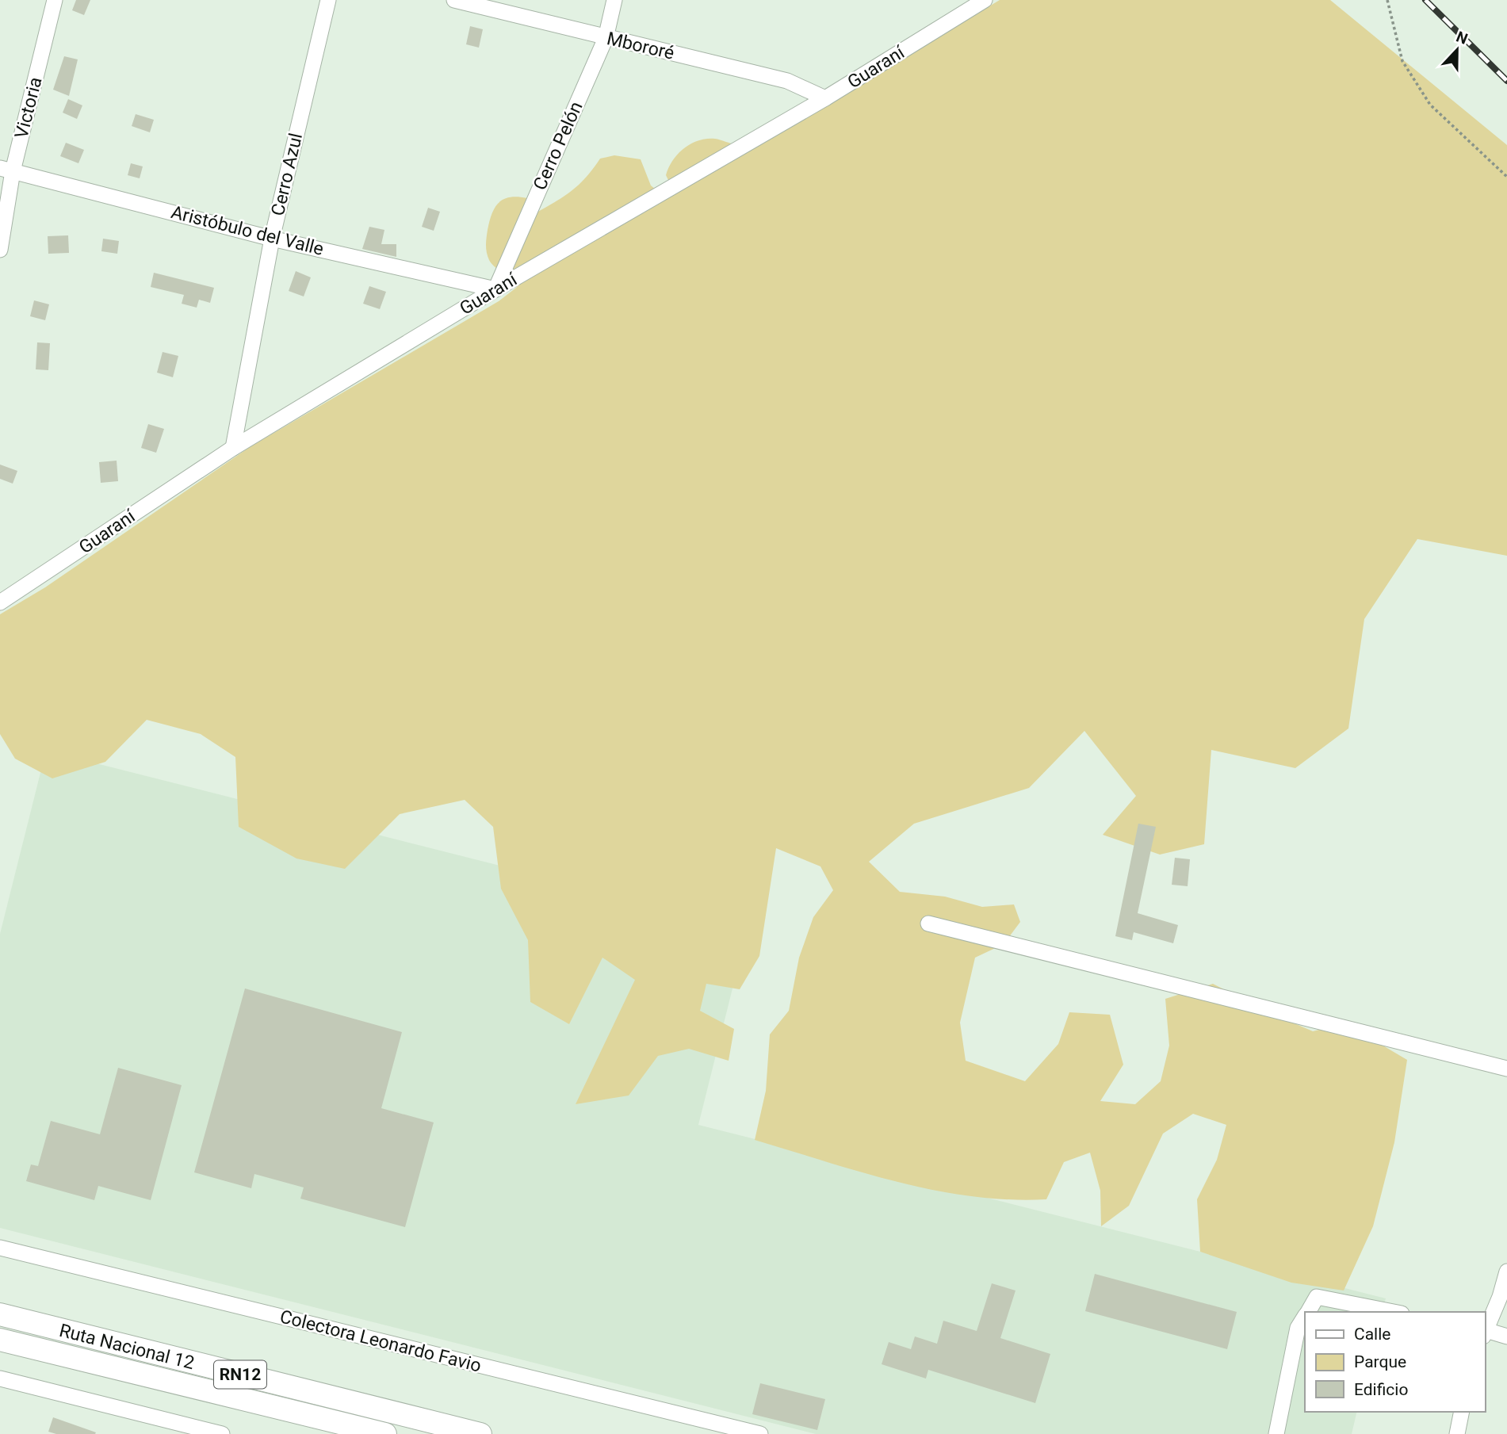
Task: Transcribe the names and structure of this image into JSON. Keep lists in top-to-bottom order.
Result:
{
  "streets": {
    "highway": ["Ruta Nacional 12", "RN12"],
    "street": [
      "Mbororé",
      "Guaraní",
      "Victoria",
      "Cerro Pelón",
      "Cerro Azul",
      "Aristóbulo del Valle",
      "Colectora Leonardo Favio"
    ]
  },
  "crossings": [
    ["Mbororé", "Guaraní"],
    ["Mbororé", "Cerro Pelón"],
    ["Guaraní", "Cerro Pelón"],
    ["Guaraní", "Cerro Azul"],
    ["Guaraní", "Aristóbulo del Valle"],
    ["Victoria", "Aristóbulo del Valle"],
    ["Cerro Pelón", "Aristóbulo del Valle"],
    ["Cerro Azul", "Aristóbulo del Valle"]
  ],
  "legend": ["Calle", "Parque", "Edificio"],
  "north": "top"
}
